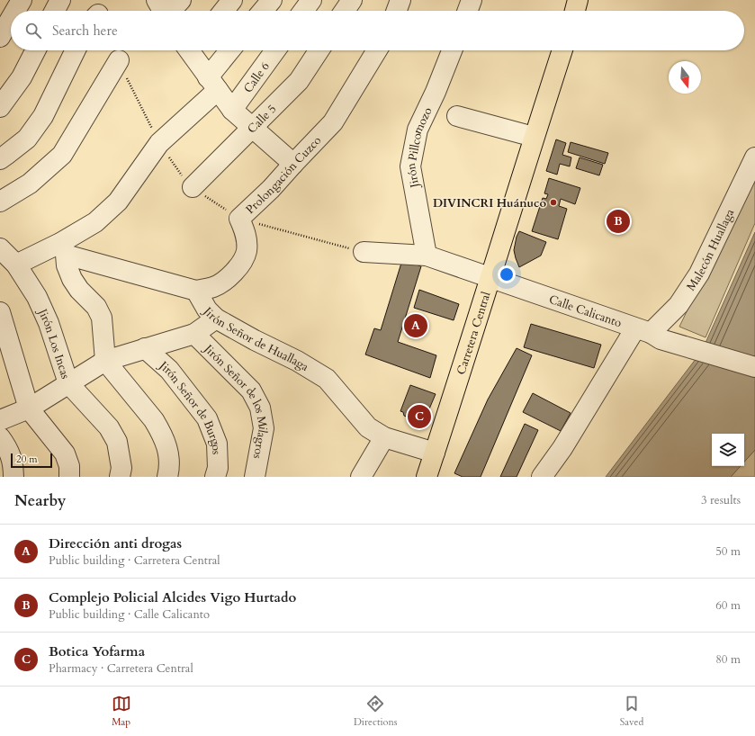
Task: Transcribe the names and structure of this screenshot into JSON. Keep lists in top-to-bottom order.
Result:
{
  "streets": {
    "highway": ["Carretera Central"],
    "street": [
      "Calle 6",
      "Calle 5",
      "Jirón Pillcomozo",
      "Prolongación Cuzco",
      "Malecón Huallaga",
      "Calle Calicanto",
      "Jirón Señor de Huallaga",
      "Jirón Los Incas",
      "Jirón Señor de los Milagros",
      "Jirón Señor de Burgos"
    ]
  },
  "crossings": [
    ["Jirón Pillcomozo", "Calle Calicanto"],
    ["Prolongación Cuzco", "Jirón Señor de Huallaga"],
    ["Malecón Huallaga", "Calle Calicanto"],
    ["Calle Calicanto", "Carretera Central"],
    ["Carretera Central", "Jirón Señor de Huallaga"]
  ],
  "places": ["DIVINCRI Huánuco"],
  "scale_bar": "20 m",
  "north": "bottom",
  "page": {
    "search": "Search here",
    "pins": ["B", "A", "C"],
    "scale": "20 m",
    "heading": ["Nearby", "3 results"],
    "list": [
      {
        "mark": "A",
        "name": "Dirección anti drogas",
        "note": "Public building · Carretera Central",
        "value": "50 m"
      },
      {
        "mark": "B",
        "name": "Complejo Policial Alcides Vigo Hurtado",
        "note": "Public building · Calle Calicanto",
        "value": "60 m"
      },
      {
        "mark": "C",
        "name": "Botica Yofarma",
        "note": "Pharmacy · Carretera Central",
        "value": "80 m"
      }
    ],
    "nav": ["Map", "Directions", "Saved"]
  }
}
